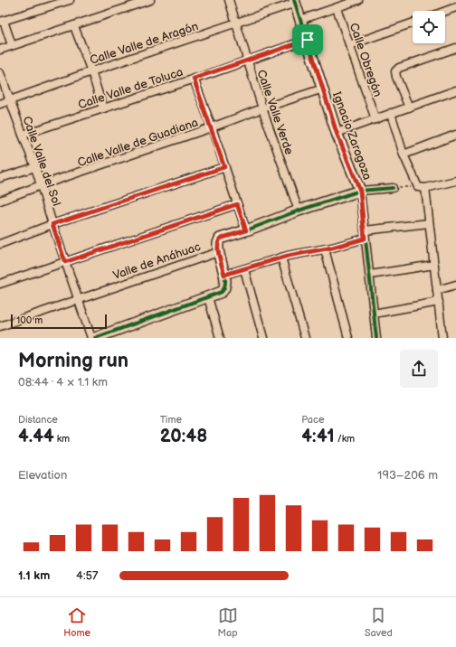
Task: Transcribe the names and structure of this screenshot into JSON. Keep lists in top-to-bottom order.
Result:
{
  "streets": {
    "street": [
      "Calle Valle de Aragón",
      "Calle Obregón",
      "Calle Valle de Toluca",
      "Calle Valle Verde",
      "Ignacio Zaragoza",
      "Calle Valle de Guadiana",
      "Calle Valle del Sol",
      "Valle de Anáhuac"
    ]
  },
  "crossings": [
    ["Calle Valle de Aragón", "Calle Valle Verde"],
    ["Calle Valle de Aragón", "Ignacio Zaragoza"],
    ["Calle Valle de Aragón", "Calle Valle del Sol"],
    ["Calle Valle de Toluca", "Calle Valle Verde"],
    ["Calle Valle de Toluca", "Ignacio Zaragoza"],
    ["Calle Valle de Toluca", "Calle Valle del Sol"],
    ["Calle Valle Verde", "Calle Valle de Guadiana"],
    ["Calle Valle Verde", "Valle de Anáhuac"],
    ["Ignacio Zaragoza", "Calle Valle de Guadiana"],
    ["Ignacio Zaragoza", "Valle de Anáhuac"],
    ["Calle Valle de Guadiana", "Calle Valle del Sol"],
    ["Calle Valle del Sol", "Valle de Anáhuac"]
  ],
  "scale_bar": "100 m",
  "page": {
    "scale": "100 m",
    "heading": ["Morning run", "08:44 · 4 × 1.1 km"],
    "stats": [
      ["Distance", "4.44 km"],
      ["Time", "20:48"],
      ["Pace", "4:41 /km"]
    ],
    "chart": ["Elevation", "193–206 m"],
    "list": [
      {
        "name": "1.1 km",
        "note": "4:57"
      }
    ],
    "tabs": ["Home", "Map", "Saved"]
  }
}
